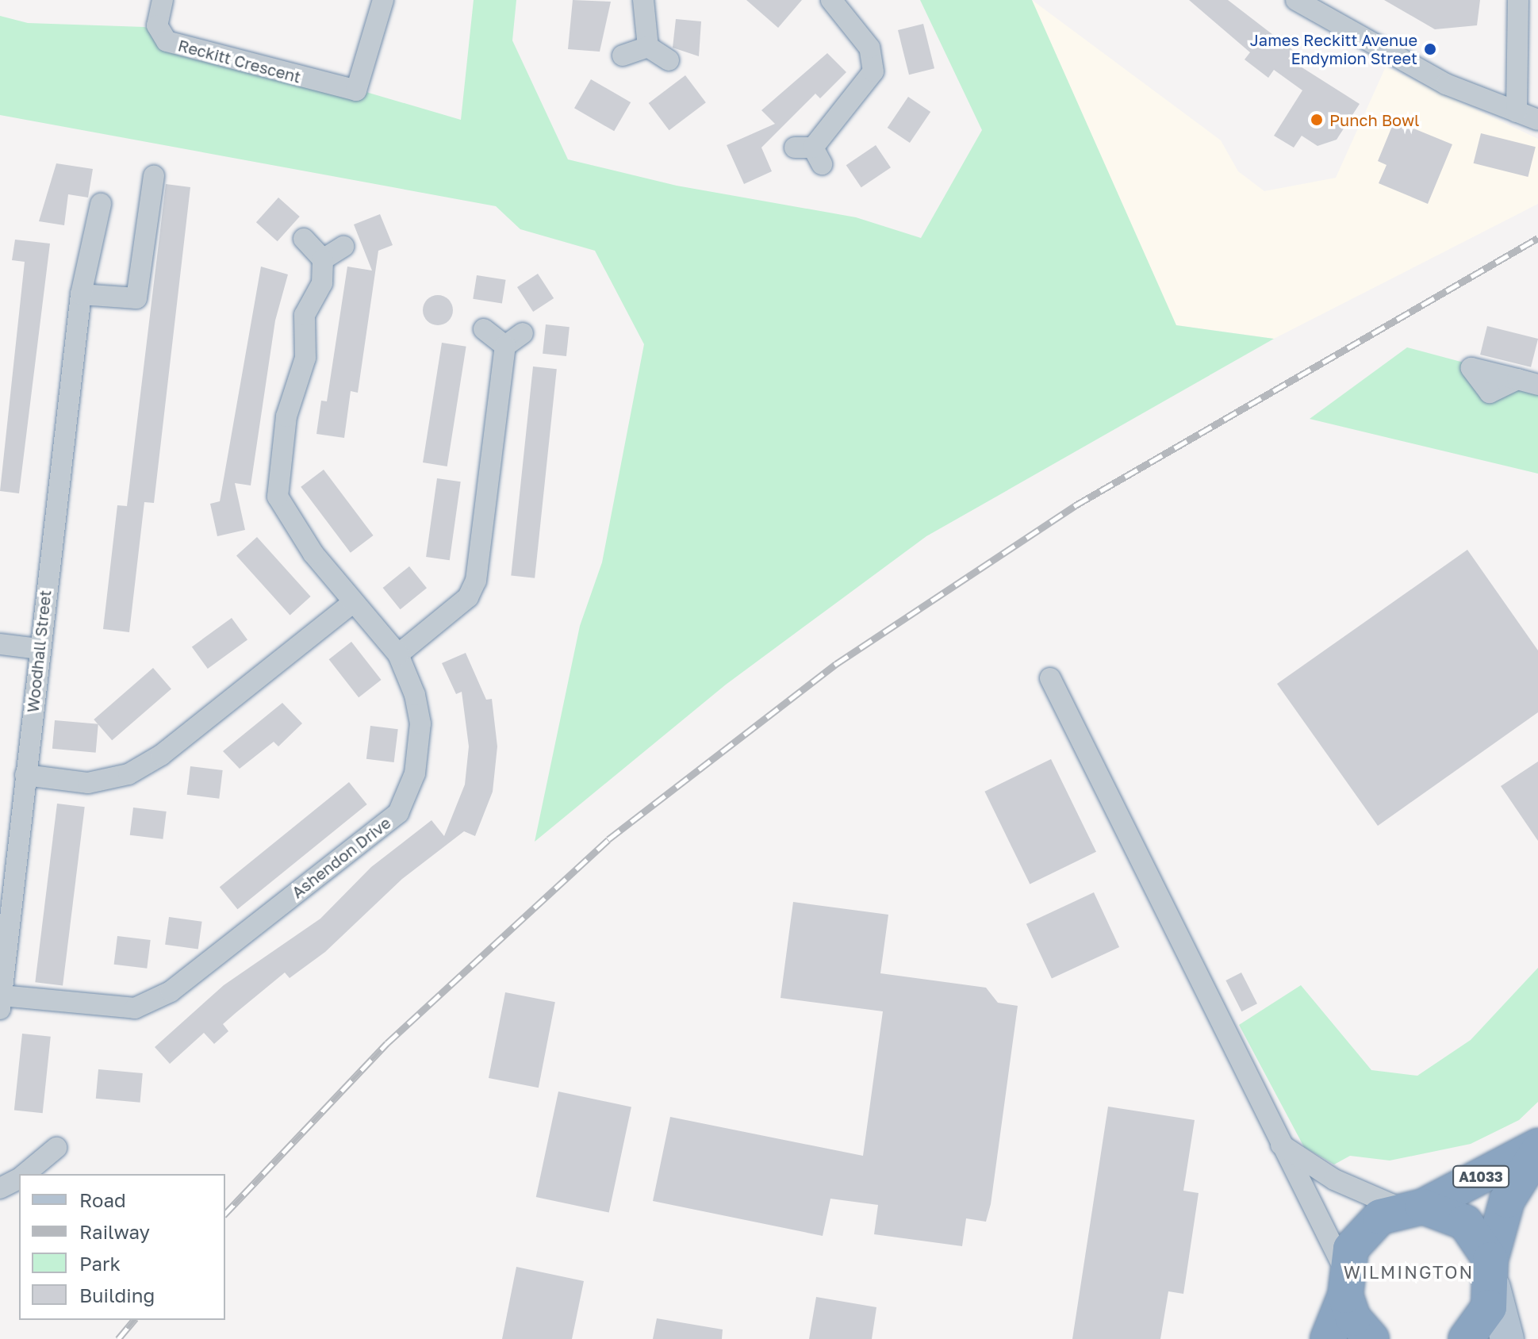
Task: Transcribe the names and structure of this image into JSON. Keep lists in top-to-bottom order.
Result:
{
  "streets": {
    "highway": ["A1033"],
    "street": ["Reckitt Crescent", "Woodhall Street", "Ashendon Drive"]
  },
  "crossings": [
    ["Woodhall Street", "Ashendon Drive"]
  ],
  "districts": ["WILMINGTON"],
  "places": ["James Reckitt Avenue Endymion Street", "Punch Bowl"],
  "legend": [
    "Road",
    "Railway",
    "Park",
    "Building"
  ]
}
